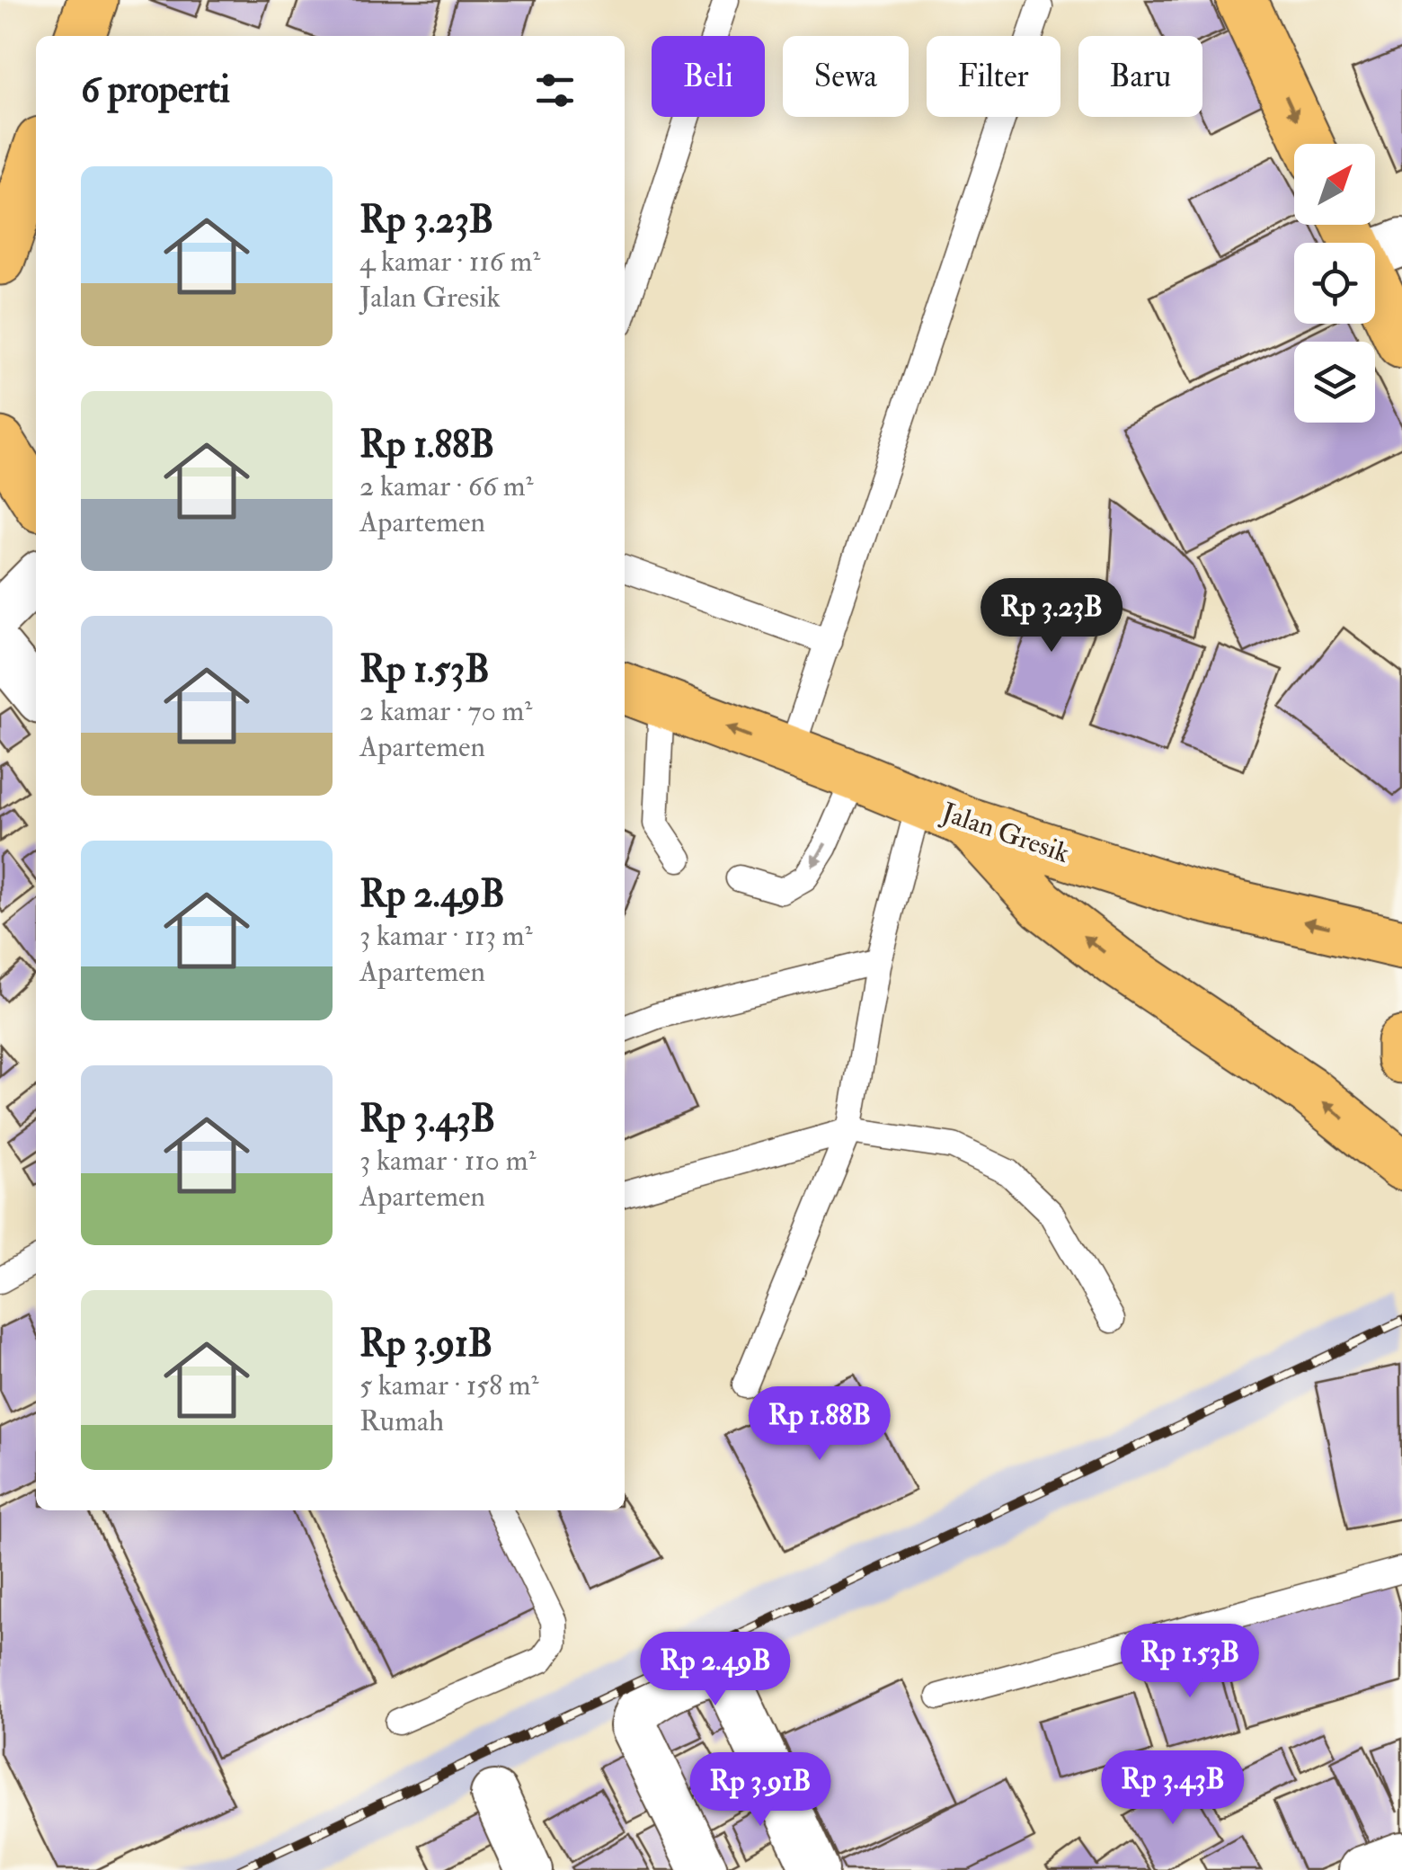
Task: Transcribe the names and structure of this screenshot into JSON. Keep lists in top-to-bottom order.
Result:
{
  "streets": {
    "main road": ["Jalan Gresik"]
  },
  "north": "top right",
  "page": {
    "chip": [
      "Beli",
      "Sewa",
      "Filter",
      "Baru"
    ],
    "heading": "6 properti",
    "list": [
      {
        "name": "Rp 3.23B",
        "note": "4 kamar · 116 m² · Jalan Gresik"
      },
      {
        "name": "Rp 1.88B",
        "note": "2 kamar · 66 m² · Apartemen"
      },
      {
        "name": "Rp 1.53B",
        "note": "2 kamar · 70 m² · Apartemen"
      },
      {
        "name": "Rp 2.49B",
        "note": "3 kamar · 113 m² · Apartemen"
      },
      {
        "name": "Rp 3.43B",
        "note": "3 kamar · 110 m² · Apartemen"
      },
      {
        "name": "Rp 3.91B",
        "note": "5 kamar · 158 m² · Rumah"
      }
    ],
    "price": [
      "Rp 3.23B",
      "Rp 1.88B",
      "Rp 1.53B",
      "Rp 2.49B",
      "Rp 3.43B",
      "Rp 3.91B"
    ]
  }
}
